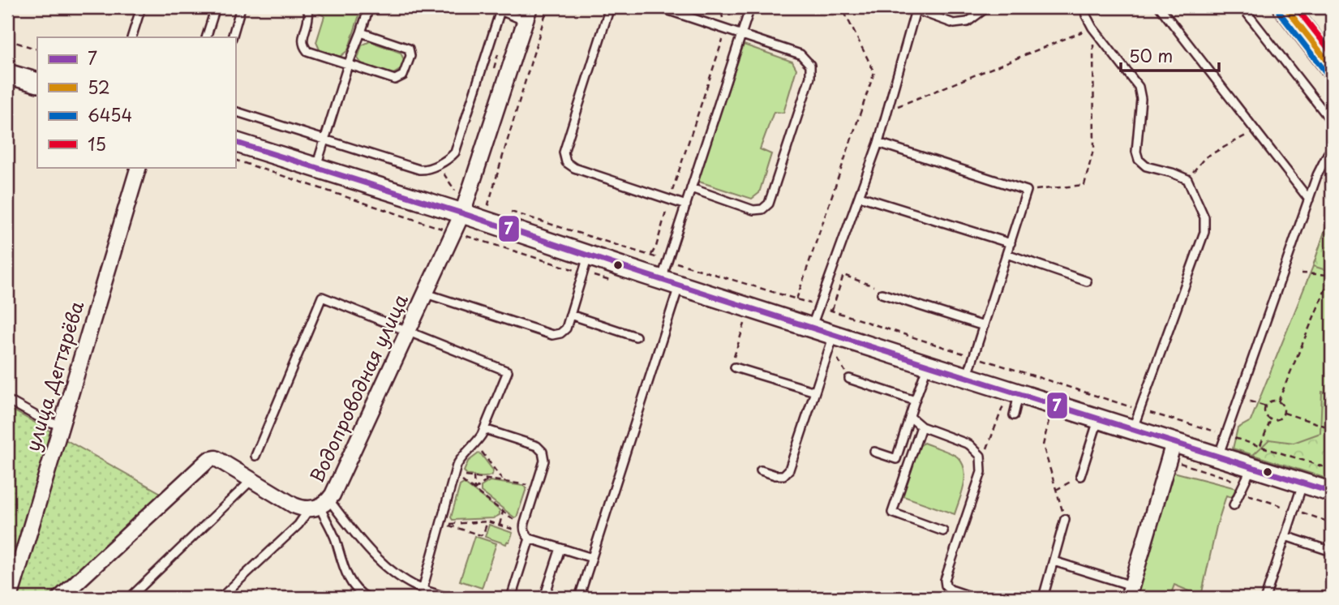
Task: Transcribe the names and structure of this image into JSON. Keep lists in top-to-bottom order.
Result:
{
  "streets": {
    "street": ["улица Дегтярёва", "Водопроводная улица"]
  },
  "lines": [
    "transit line 52",
    "transit line 15",
    "transit line 6454",
    "transit line 7"
  ],
  "legend": [
    "7",
    "52",
    "6454",
    "15"
  ],
  "scale_bar": "50 m"
}
